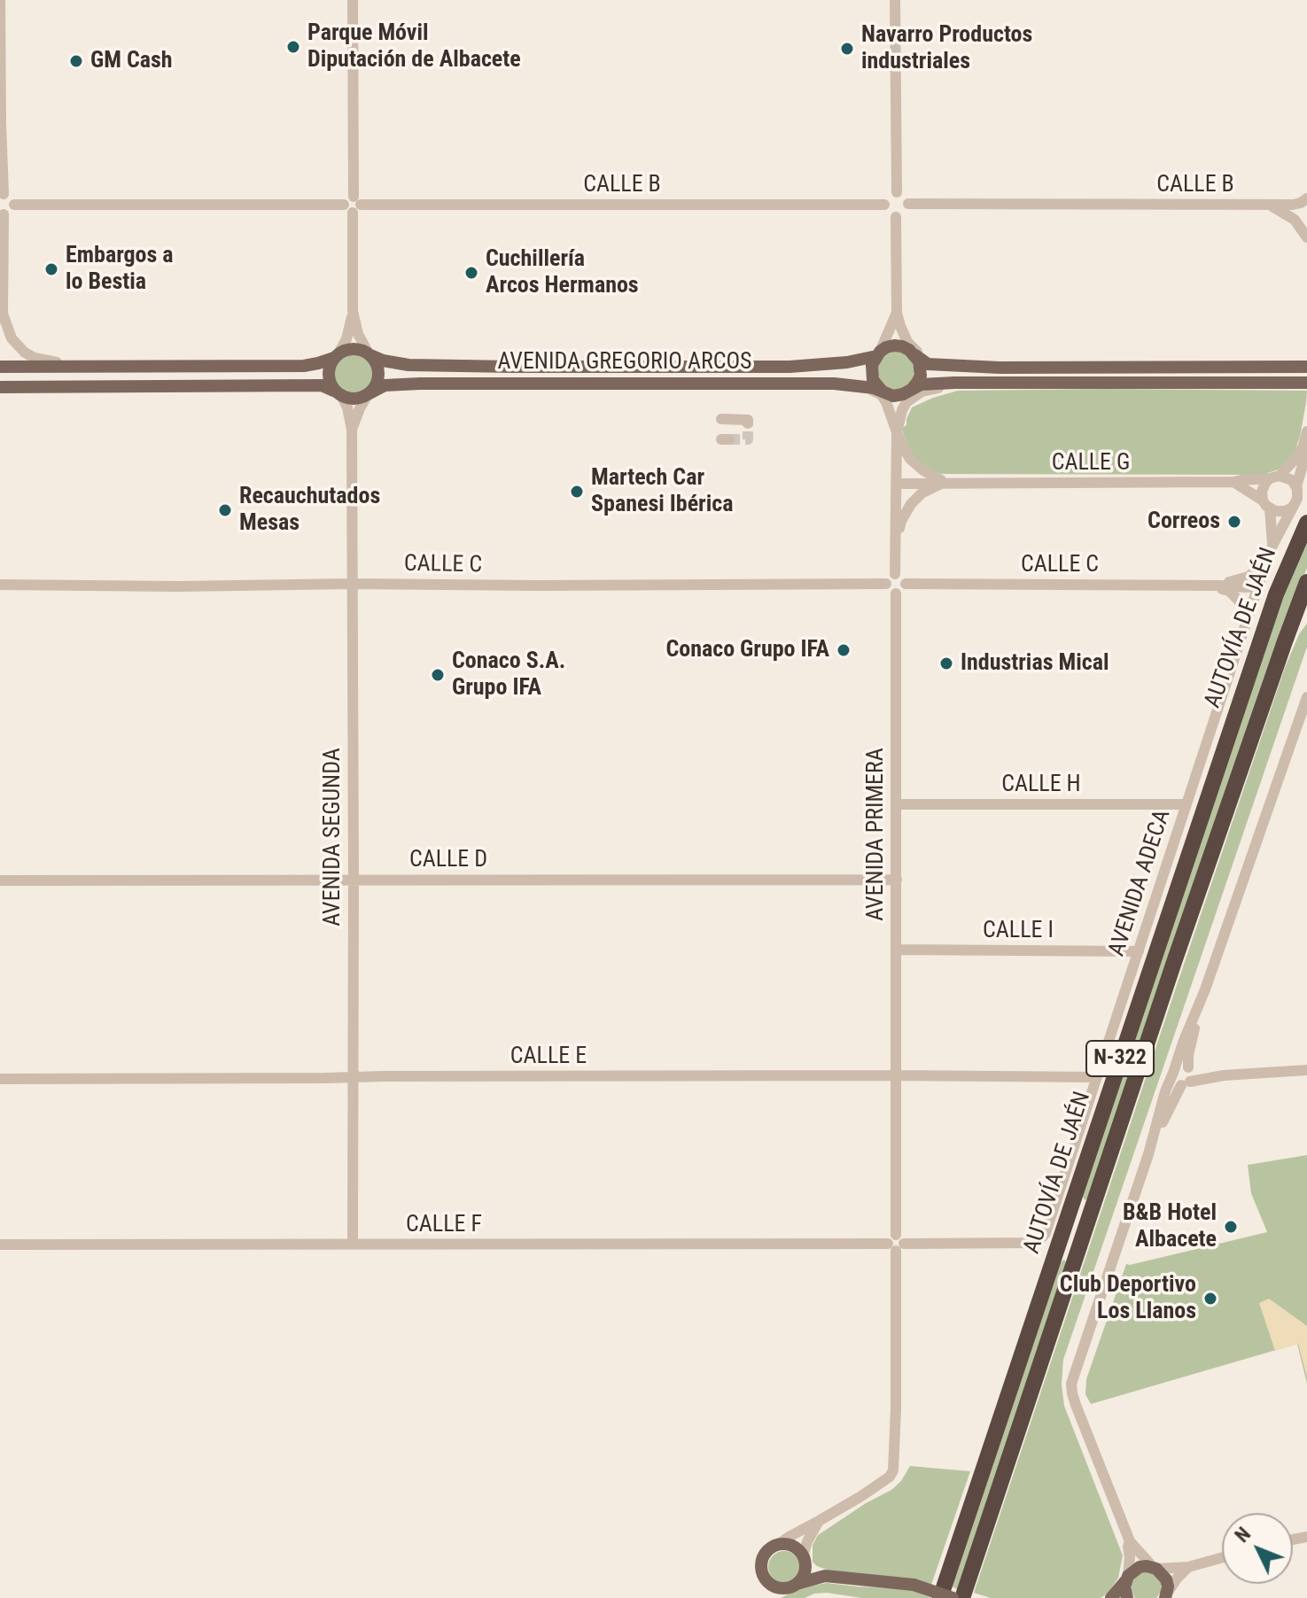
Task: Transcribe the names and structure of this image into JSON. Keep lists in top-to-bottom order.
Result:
{
  "streets": {
    "highway": ["AUTOVÍA DE JAÉN", "N-322"],
    "main road": ["AVENIDA GREGORIO ARCOS"],
    "street": [
      "CALLE B",
      "CALLE G",
      "CALLE C",
      "CALLE H",
      "AVENIDA PRIMERA",
      "AVENIDA SEGUNDA",
      "CALLE D",
      "AVENIDA ADECA",
      "CALLE I",
      "CALLE E",
      "CALLE F"
    ]
  },
  "crossings": [
    ["AVENIDA GREGORIO ARCOS", "AVENIDA SEGUNDA"],
    ["CALLE C", "AVENIDA PRIMERA"],
    ["CALLE C", "AVENIDA SEGUNDA"],
    ["CALLE C", "AVENIDA ADECA"],
    ["CALLE H", "AVENIDA PRIMERA"],
    ["CALLE H", "AVENIDA ADECA"],
    ["AVENIDA PRIMERA", "CALLE D"],
    ["AVENIDA PRIMERA", "CALLE I"],
    ["AVENIDA PRIMERA", "CALLE E"],
    ["AVENIDA PRIMERA", "CALLE F"],
    ["AVENIDA SEGUNDA", "CALLE D"],
    ["AVENIDA SEGUNDA", "CALLE E"],
    ["AVENIDA SEGUNDA", "CALLE F"],
    ["AVENIDA ADECA", "CALLE I"],
    ["AVENIDA ADECA", "CALLE E"],
    ["AVENIDA ADECA", "CALLE F"]
  ],
  "places": [
    "Parque Móvil Diputación de Albacete",
    "Navarro Productos industriales",
    "GM Cash",
    "Embargos a lo Bestia",
    "Cuchillería Arcos Hermanos",
    "Martech Car Spanesi Ibérica",
    "Recauchutados Mesas",
    "Correos",
    "Conaco Grupo IFA",
    "Industrias Mical",
    "Conaco S.A. Grupo IFA",
    "B&B Hotel Albacete",
    "Club Deportivo Los Llanos"
  ],
  "north": "top left"
}
